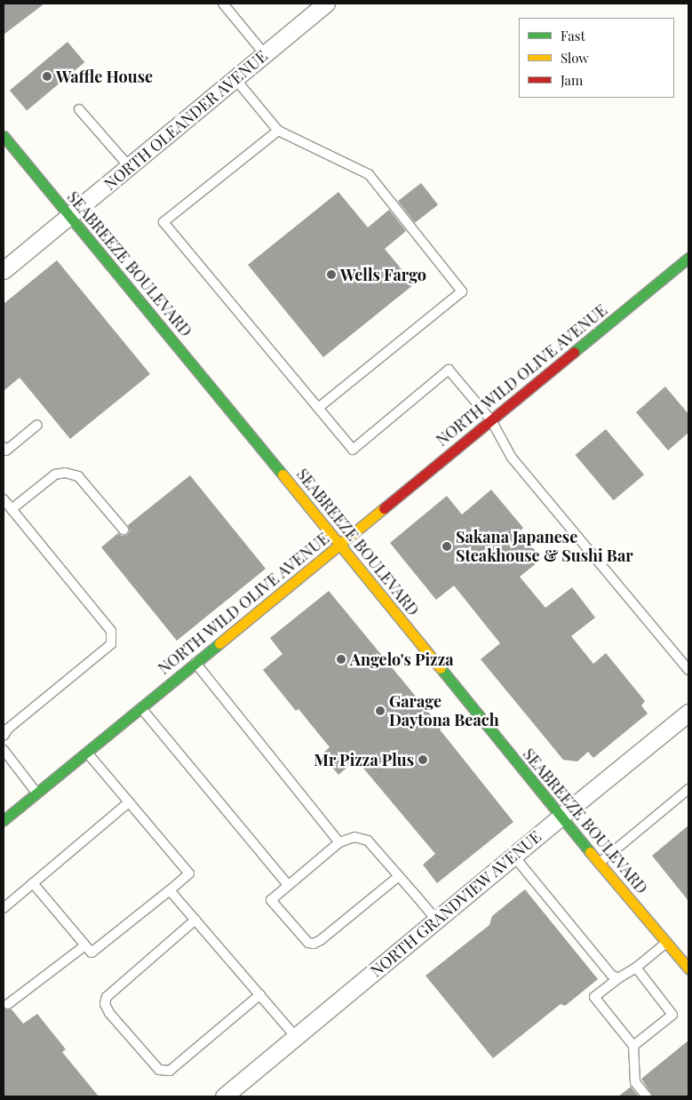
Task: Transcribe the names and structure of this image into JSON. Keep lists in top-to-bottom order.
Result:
{
  "streets": {
    "main road": ["SEABREEZE BOULEVARD", "NORTH WILD OLIVE AVENUE"],
    "street": ["NORTH OLEANDER AVENUE", "NORTH GRANDVIEW AVENUE"]
  },
  "crossings": [
    ["NORTH OLEANDER AVENUE", "SEABREEZE BOULEVARD"],
    ["SEABREEZE BOULEVARD", "NORTH WILD OLIVE AVENUE"],
    ["SEABREEZE BOULEVARD", "NORTH GRANDVIEW AVENUE"]
  ],
  "places": [
    "Waffle House",
    "Wells Fargo",
    "Sakana Japanese Steakhouse & Sushi Bar",
    "Angelo's Pizza",
    "Garage Daytona Beach",
    "Mr Pizza Plus"
  ],
  "legend": ["Fast", "Slow", "Jam"]
}
